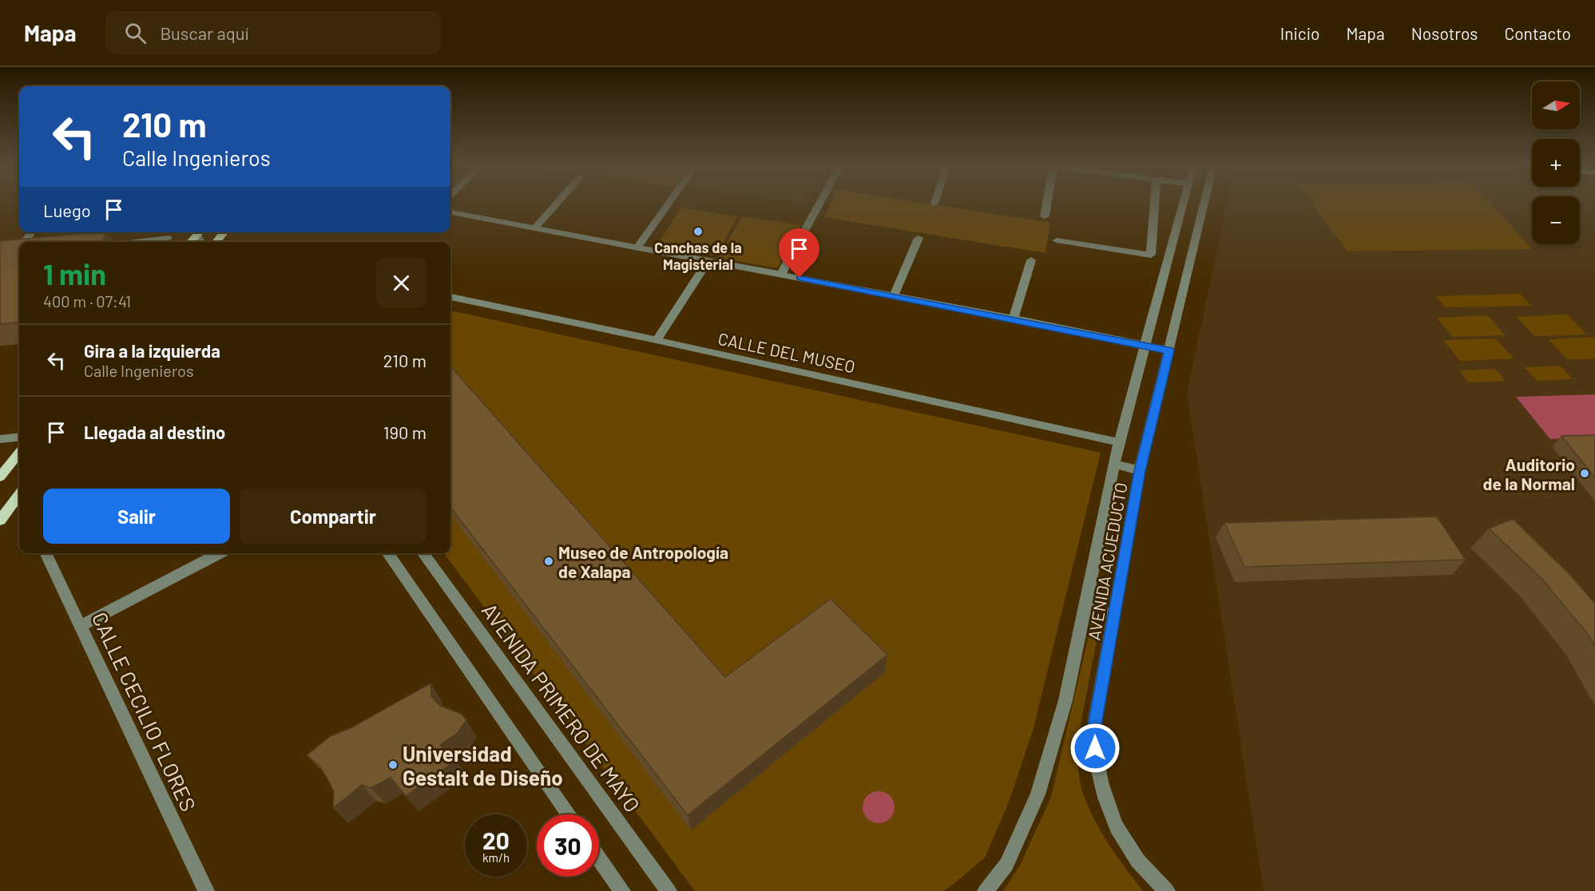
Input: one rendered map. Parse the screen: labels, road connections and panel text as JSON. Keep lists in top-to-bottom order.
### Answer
{
  "streets": {
    "street": [
      "CALLE DEL MUSEO",
      "AVENIDA ACUEDUCTO",
      "AVENIDA PRIMERO DE MAYO",
      "CALLE CECILIO FLORES"
    ]
  },
  "crossings": [
    ["CALLE DEL MUSEO", "AVENIDA ACUEDUCTO"]
  ],
  "places": [
    "Canchas de la Magisterial",
    "Auditorio de la Normal",
    "Museo de Antropología de Xalapa",
    "Universidad Gestalt de Diseño"
  ],
  "north": "right",
  "page": {
    "header": "Mapa",
    "search": "Buscar aquí",
    "nav": [
      "Inicio",
      "Mapa",
      "Nosotros",
      "Contacto"
    ],
    "map_buttons": ["+", "−"],
    "turn": ["210 m", "Calle Ingenieros"],
    "then": "Luego",
    "heading": ["1 min", "400 m · 07:41"],
    "list": [
      {
        "name": "Gira a la izquierda",
        "note": "Calle Ingenieros",
        "value": "210 m"
      },
      {
        "name": "Llegada al destino",
        "value": "190 m"
      }
    ],
    "buttons": ["Salir", "Compartir"],
    "speed": "20 km/h",
    "limit": "30"
  }
}
